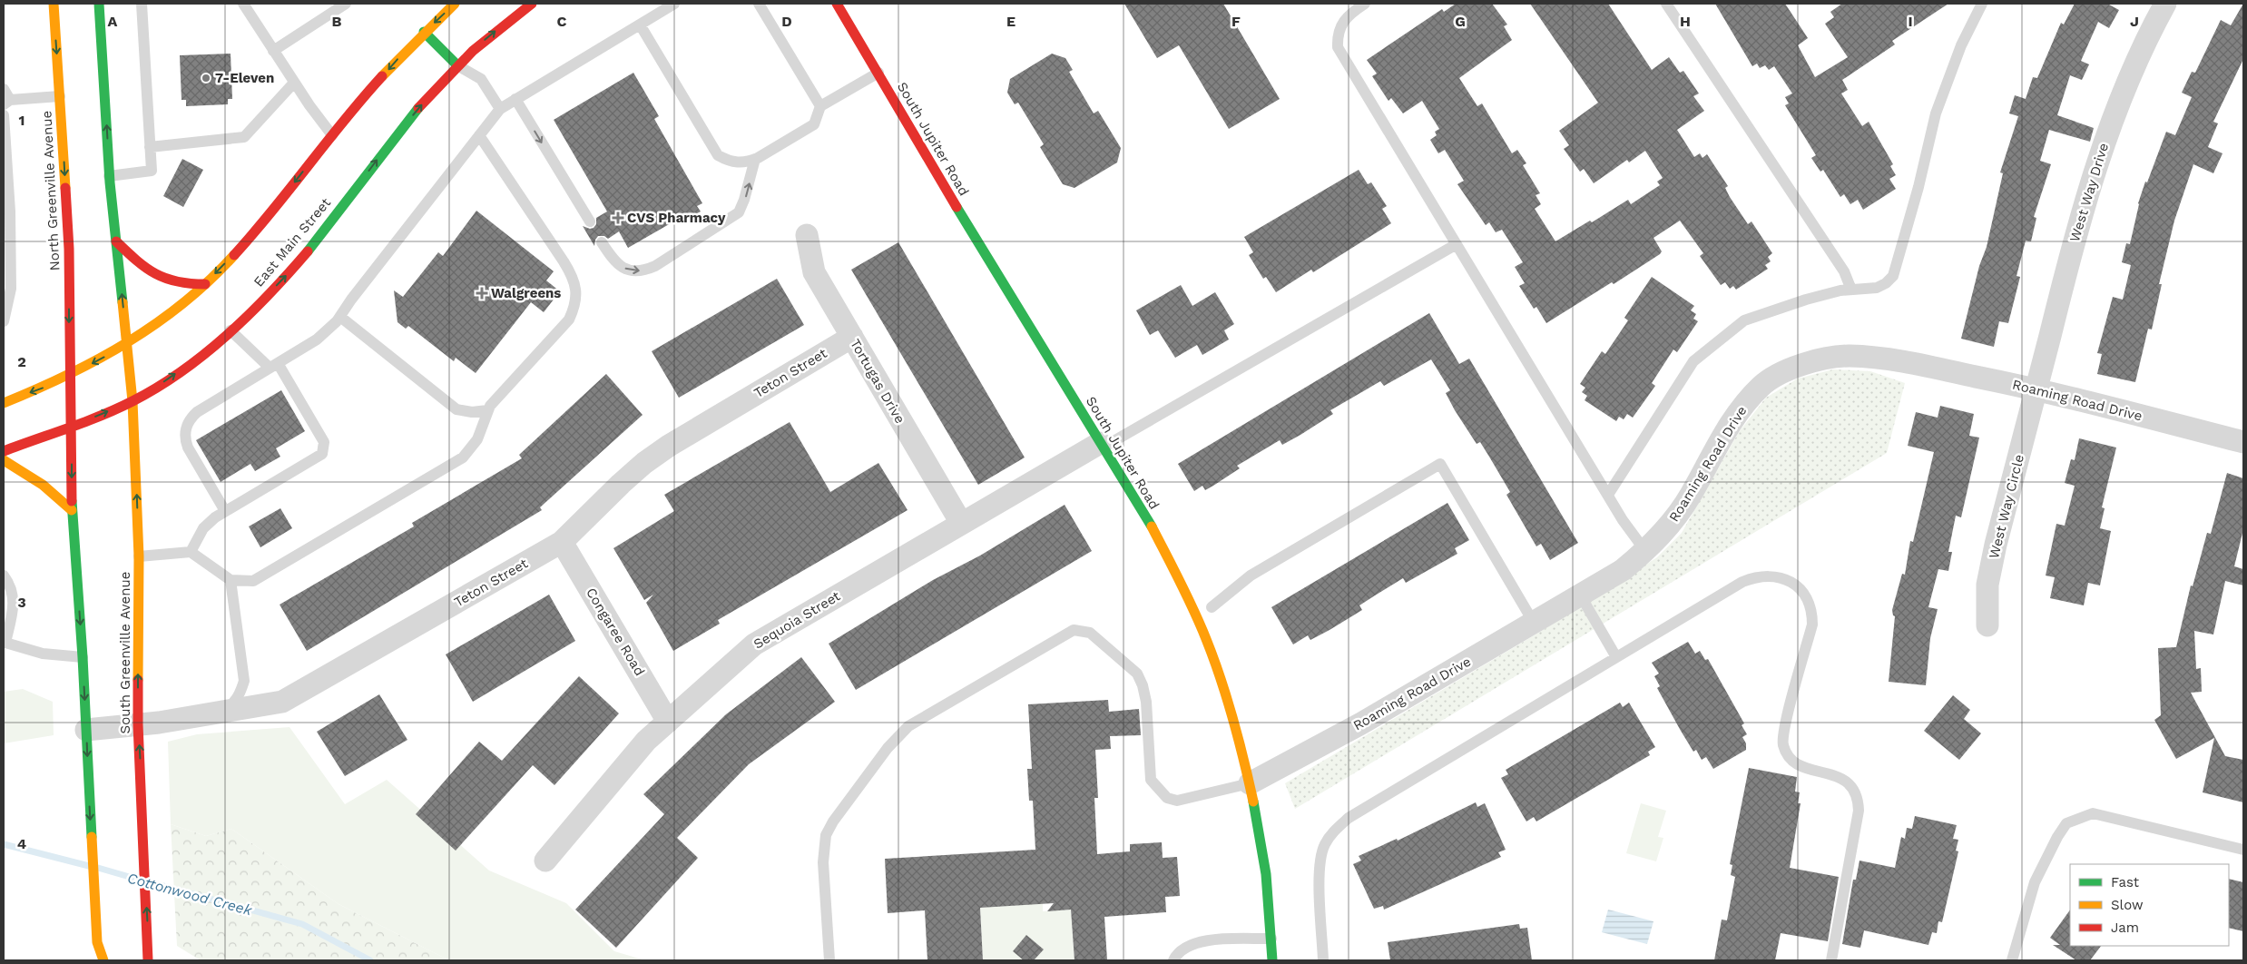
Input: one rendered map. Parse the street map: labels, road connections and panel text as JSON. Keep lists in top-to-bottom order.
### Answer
{
  "streets": {
    "main road": [
      "South Jupiter Road",
      "North Greenville Avenue",
      "East Main Street",
      "South Greenville Avenue"
    ],
    "street": [
      "West Way Drive",
      "Teton Street",
      "Tortugas Drive",
      "Roaming Road Drive",
      "West Way Circle",
      "Sequoia Street",
      "Congaree Road"
    ]
  },
  "crossings": [
    ["South Jupiter Road", "Roaming Road Drive"],
    ["South Jupiter Road", "Sequoia Street"],
    ["West Way Drive", "Roaming Road Drive"],
    ["West Way Drive", "West Way Circle"],
    ["East Main Street", "South Greenville Avenue"],
    ["Teton Street", "Tortugas Drive"],
    ["Teton Street", "Congaree Road"],
    ["Teton Street", "South Greenville Avenue"],
    ["Tortugas Drive", "Sequoia Street"],
    ["Roaming Road Drive", "West Way Circle"],
    ["Sequoia Street", "Congaree Road"]
  ],
  "water": ["Cottonwood Creek"],
  "places": {
    "other": ["7-Eleven"],
    "health": ["CVS Pharmacy", "Walgreens"]
  },
  "legend": ["Fast", "Slow", "Jam"],
  "grid": {
    "columns": [
      "A",
      "B",
      "C",
      "D",
      "E",
      "F",
      "G",
      "H",
      "I",
      "J"
    ],
    "rows": [
      "1",
      "2",
      "3",
      "4"
    ]
  }
}
